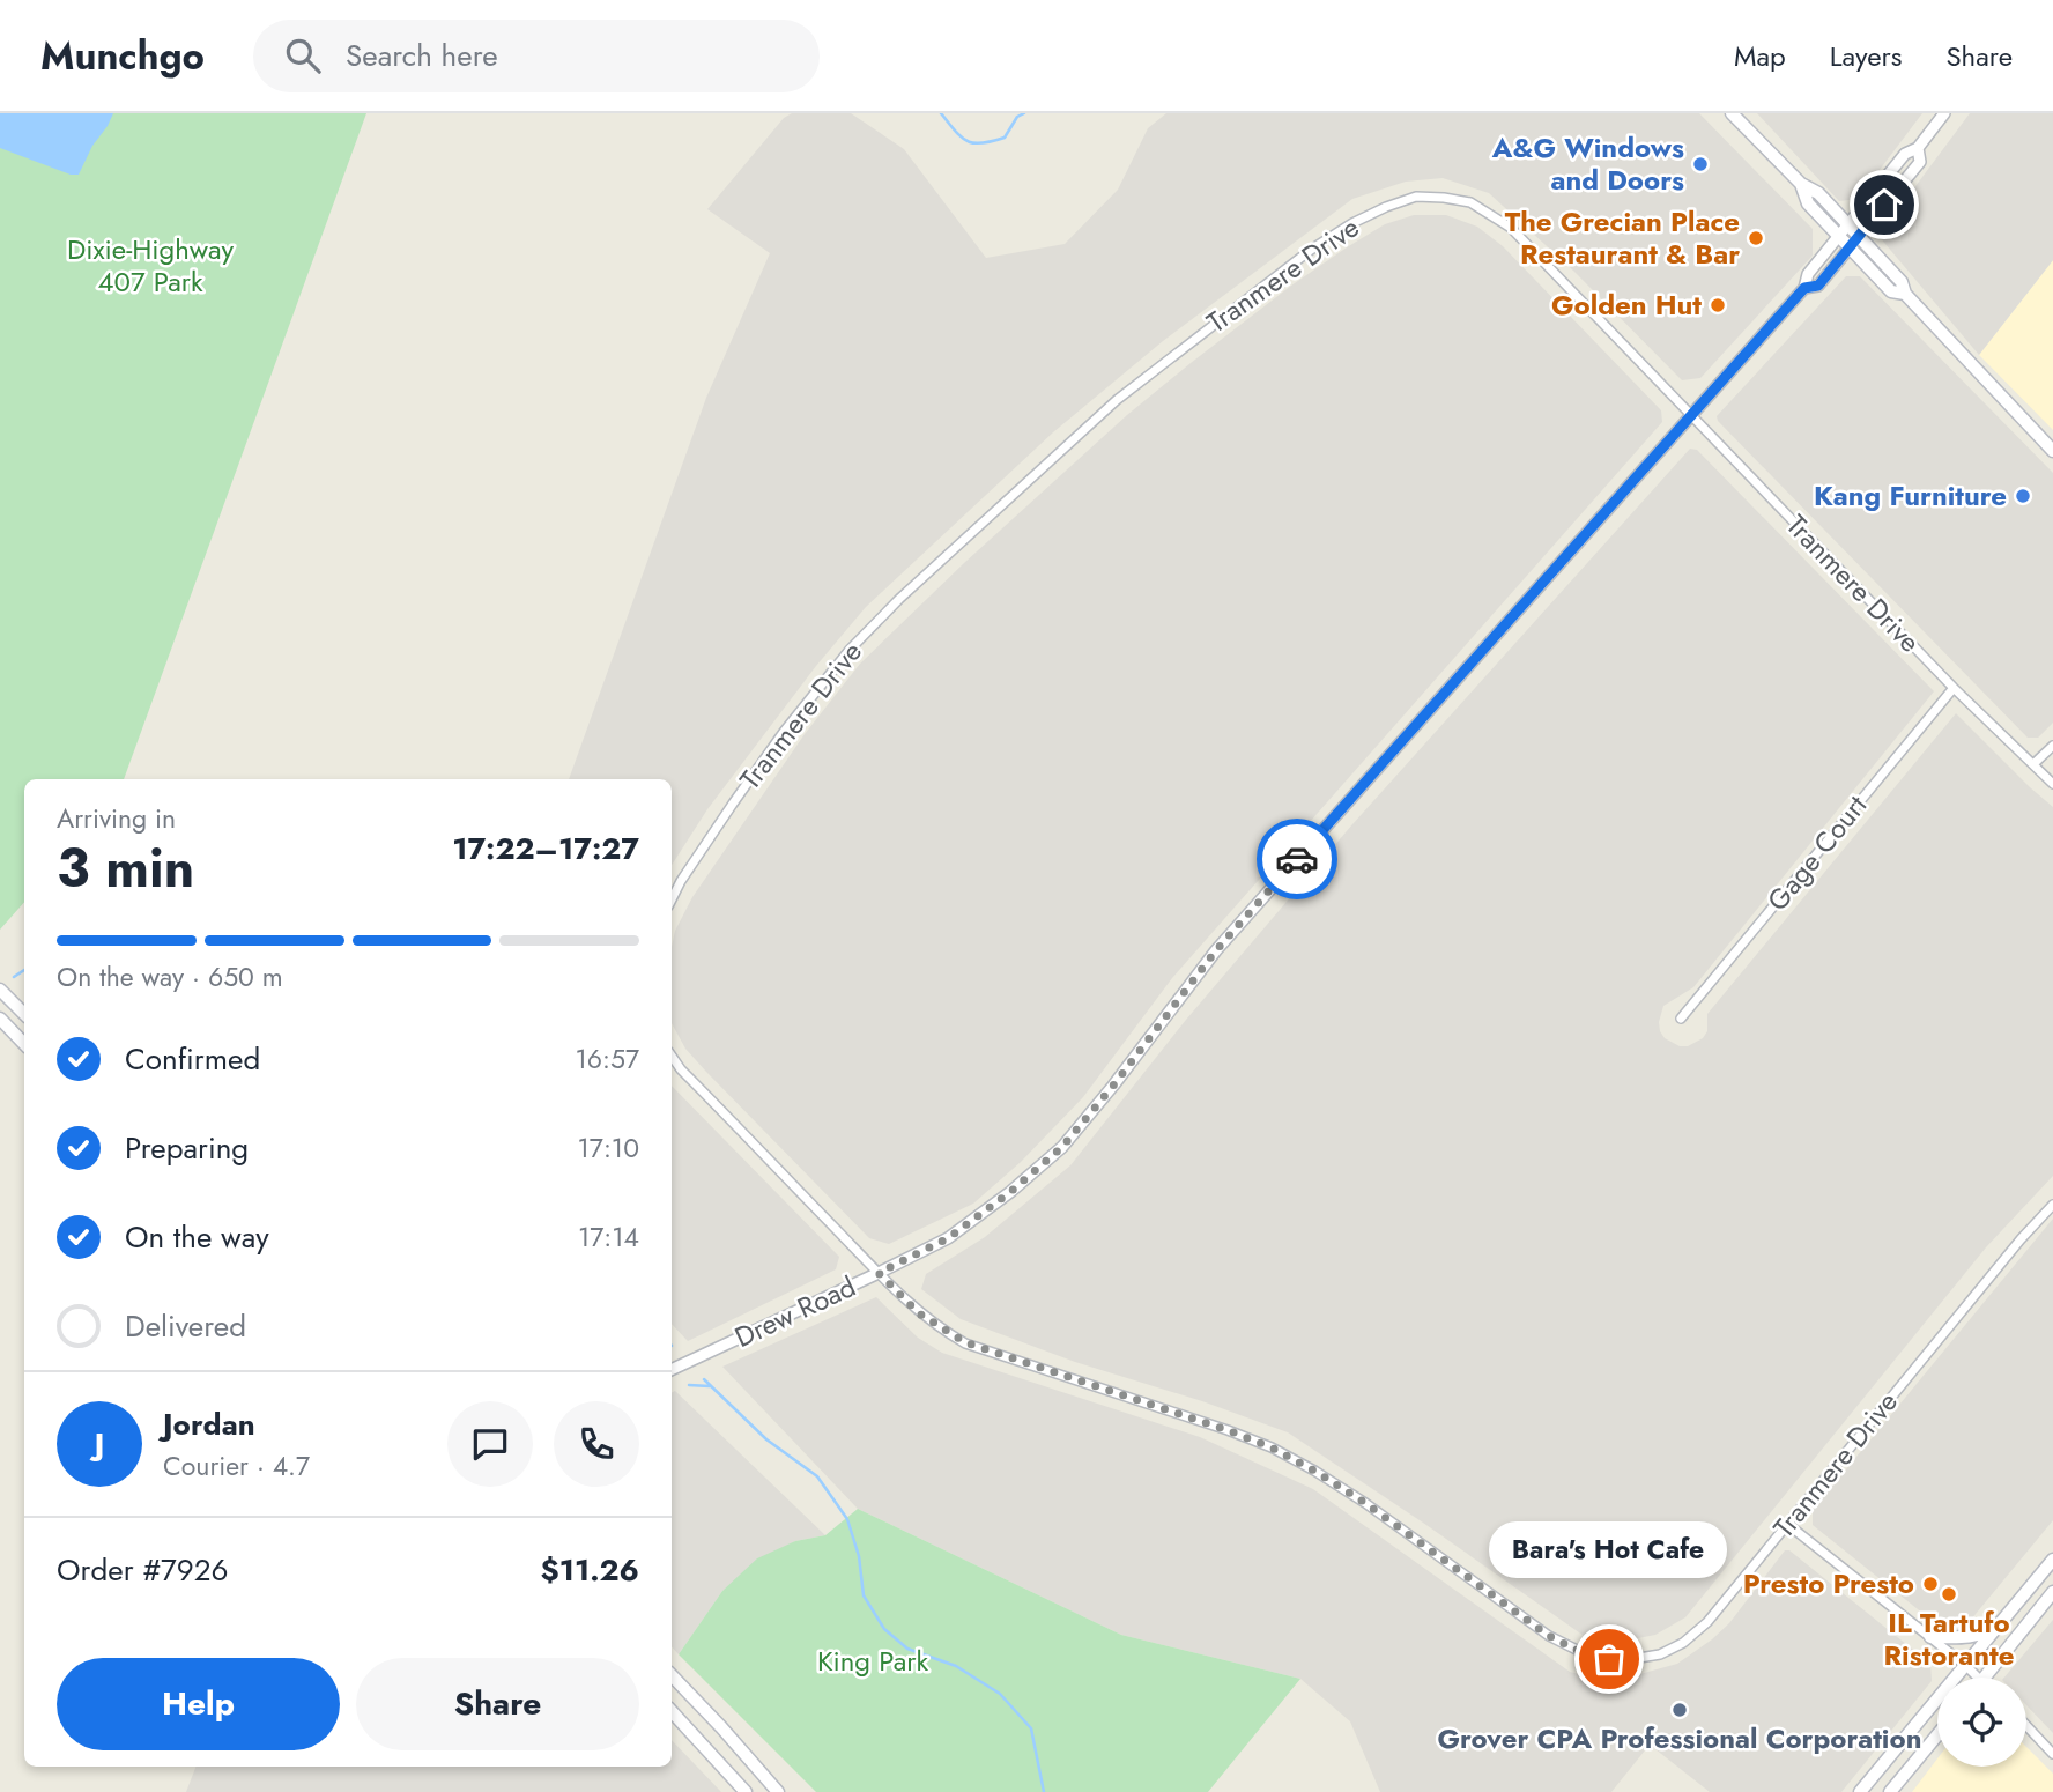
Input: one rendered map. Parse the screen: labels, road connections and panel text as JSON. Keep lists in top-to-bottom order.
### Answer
{
  "streets": {
    "street": ["Tranmere Drive", "Gage Court", "Drew Road"]
  },
  "crossings": [
    ["Tranmere Drive", "Gage Court"],
    ["Tranmere Drive", "Drew Road"]
  ],
  "parks": ["Dixie-Highway 407 Park", "King Park"],
  "places": [
    "A&G Windows and Doors",
    "The Grecian Place Restaurant & Bar",
    "Golden Hut",
    "Kang Furniture",
    "Presto Presto",
    "IL Tartufo Ristorante",
    "Bara's Hot Cafe",
    "Grover CPA Professional Corporation"
  ],
  "page": {
    "header": "Munchgo",
    "search": "Search here",
    "nav": ["Map", "Layers", "Share"],
    "heading": ["3 min", "Arriving in", "17:22–17:27"],
    "panel": [
      "Jordan",
      "Courier · 4.7",
      "Order #7926",
      "$11.26"
    ],
    "bar": "On the way · 650 m",
    "list": [
      ["Confirmed", "16:57"],
      ["Preparing", "17:10"],
      ["On the way", "17:14"],
      "Delivered"
    ],
    "round": "J",
    "bubble": "Bara's Hot Cafe",
    "buttons": ["Help", "Share"]
  }
}
